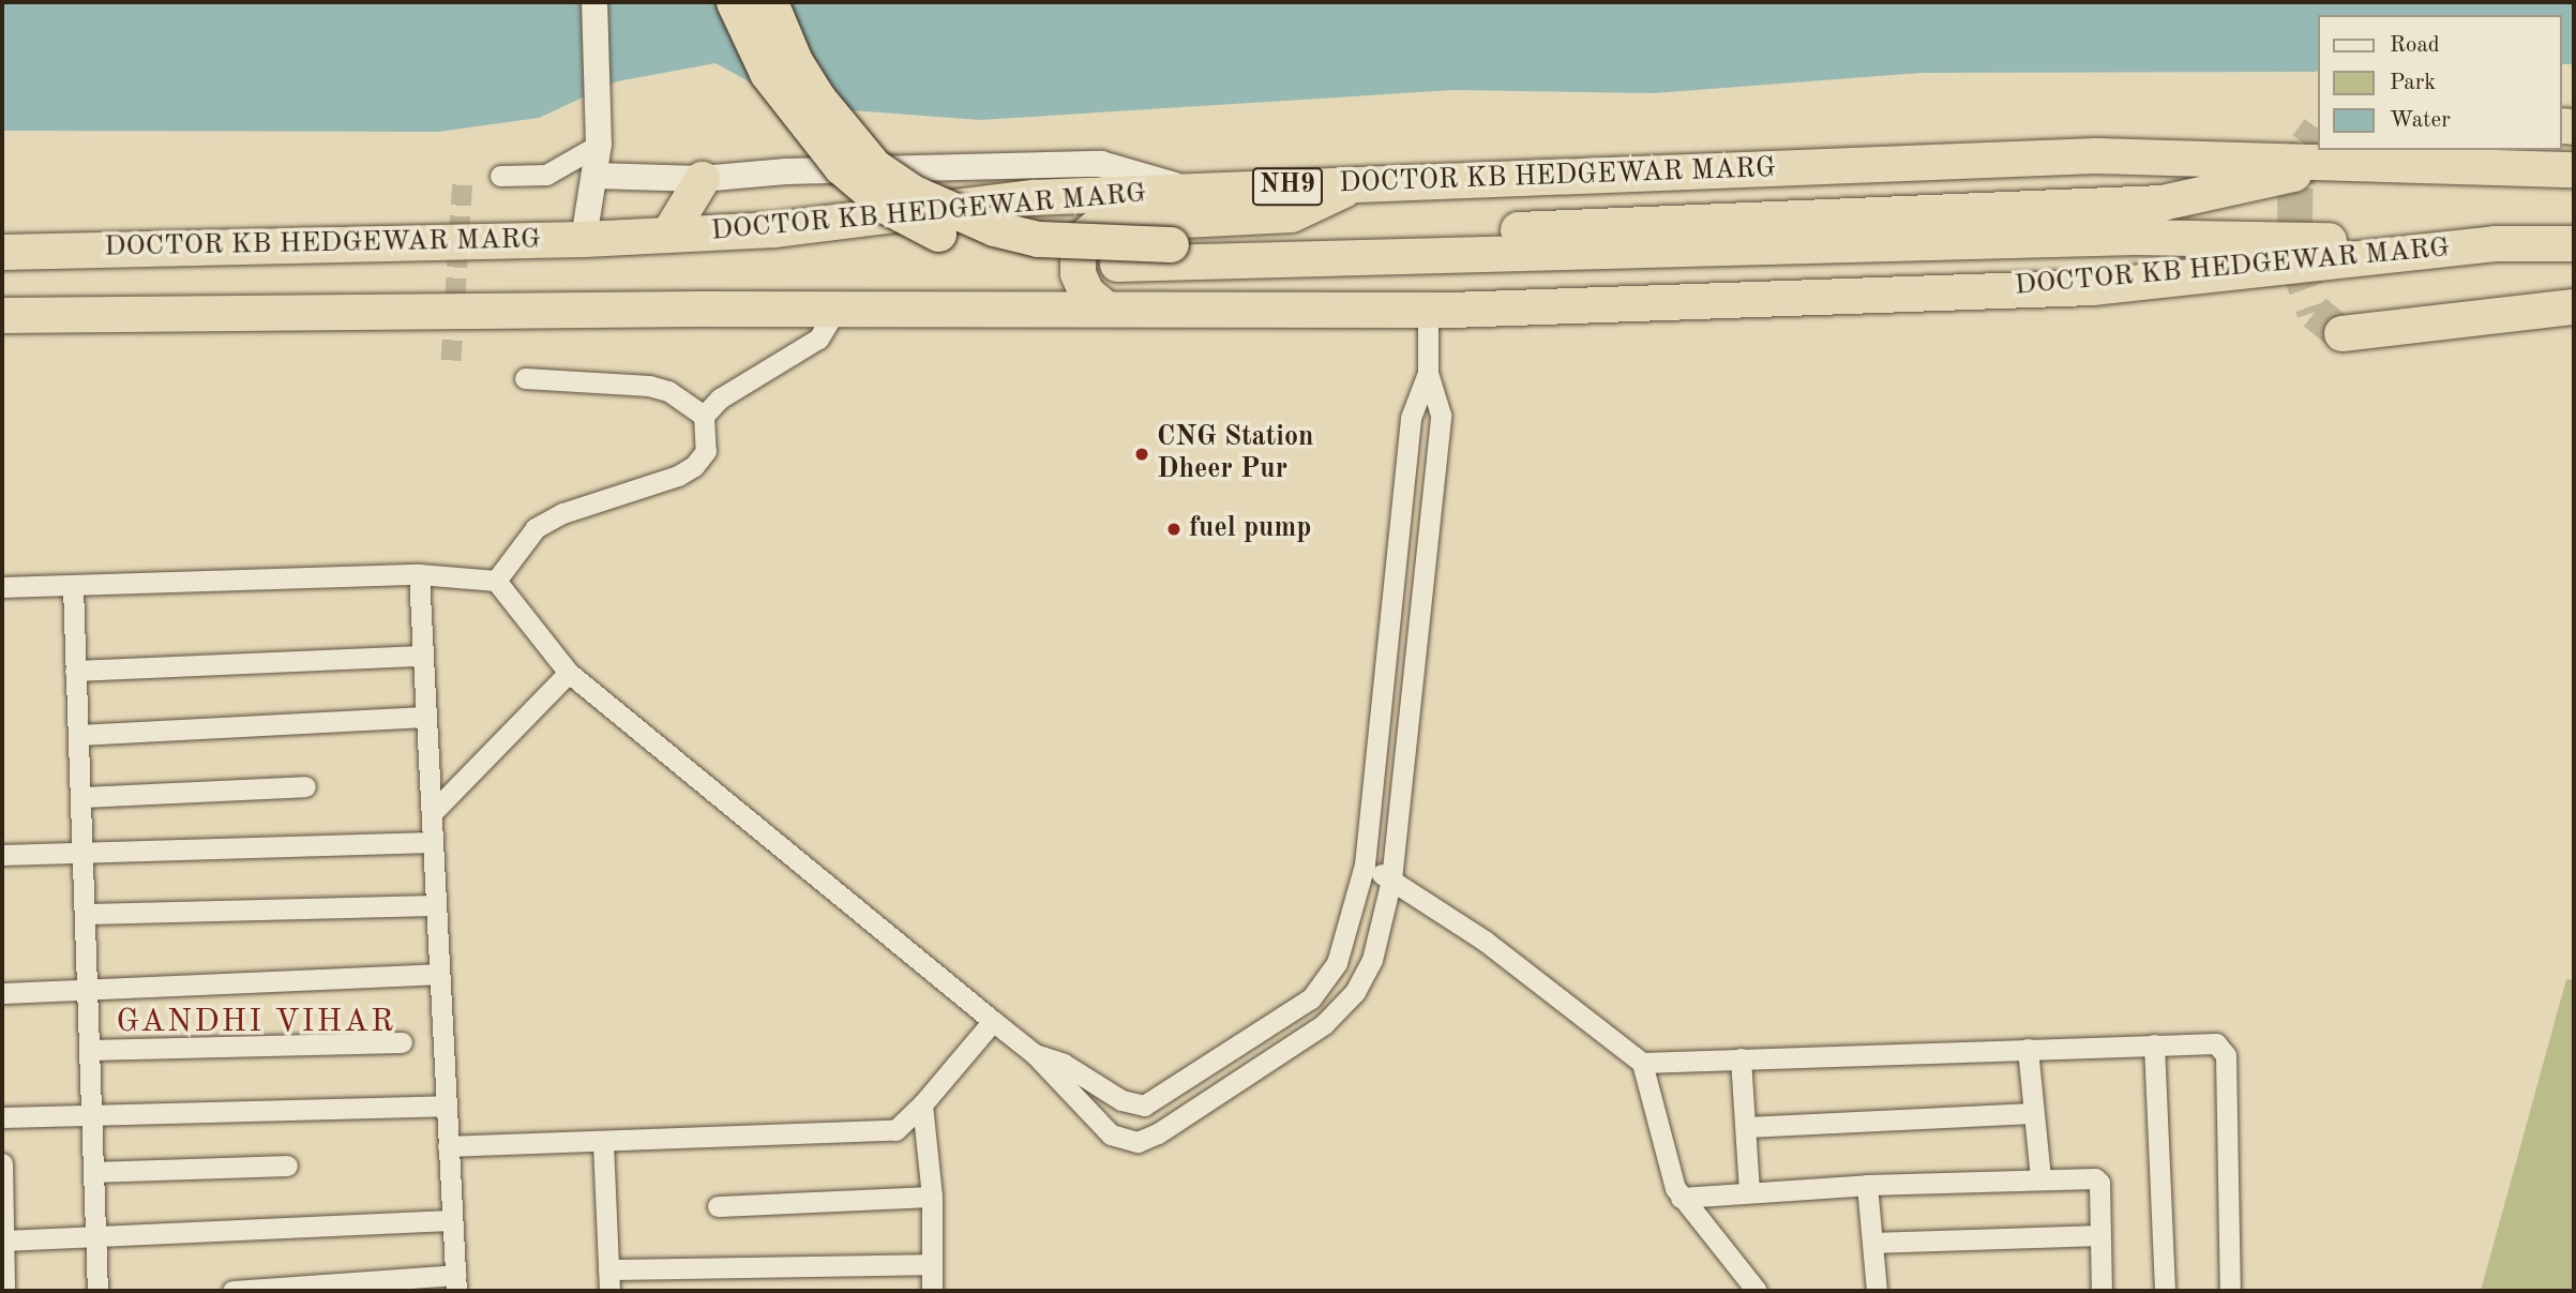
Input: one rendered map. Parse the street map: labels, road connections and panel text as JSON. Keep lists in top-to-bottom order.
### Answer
{
  "streets": {
    "highway": ["DOCTOR KB HEDGEWAR MARG", "NH9"]
  },
  "districts": ["GANDHI VIHAR"],
  "places": ["CNG Station Dheer Pur", "fuel pump"],
  "legend": ["Road", "Park", "Water"]
}
